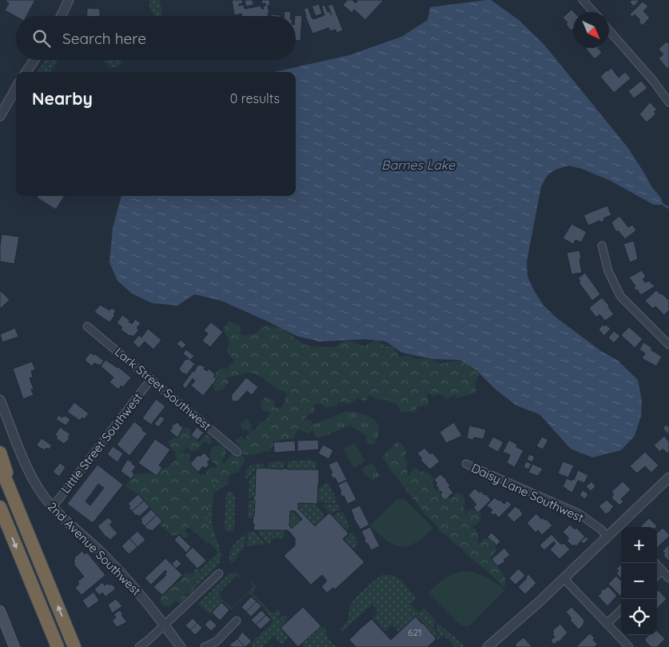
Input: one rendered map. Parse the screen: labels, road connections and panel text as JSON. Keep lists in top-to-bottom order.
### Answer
{
  "streets": {
    "street": [
      "Lark Street Southwest",
      "Little Street Southwest",
      "Daisy Lane Southwest",
      "2nd Avenue Southwest"
    ]
  },
  "crossings": [
    ["Lark Street Southwest", "Little Street Southwest"],
    ["Little Street Southwest", "2nd Avenue Southwest"]
  ],
  "water": ["Barnes Lake"],
  "house_numbers": ["621"],
  "north": "bottom right",
  "page": {
    "search": "Search here",
    "heading": ["Nearby", "0 results"],
    "map_buttons": ["+", "−"]
  }
}
